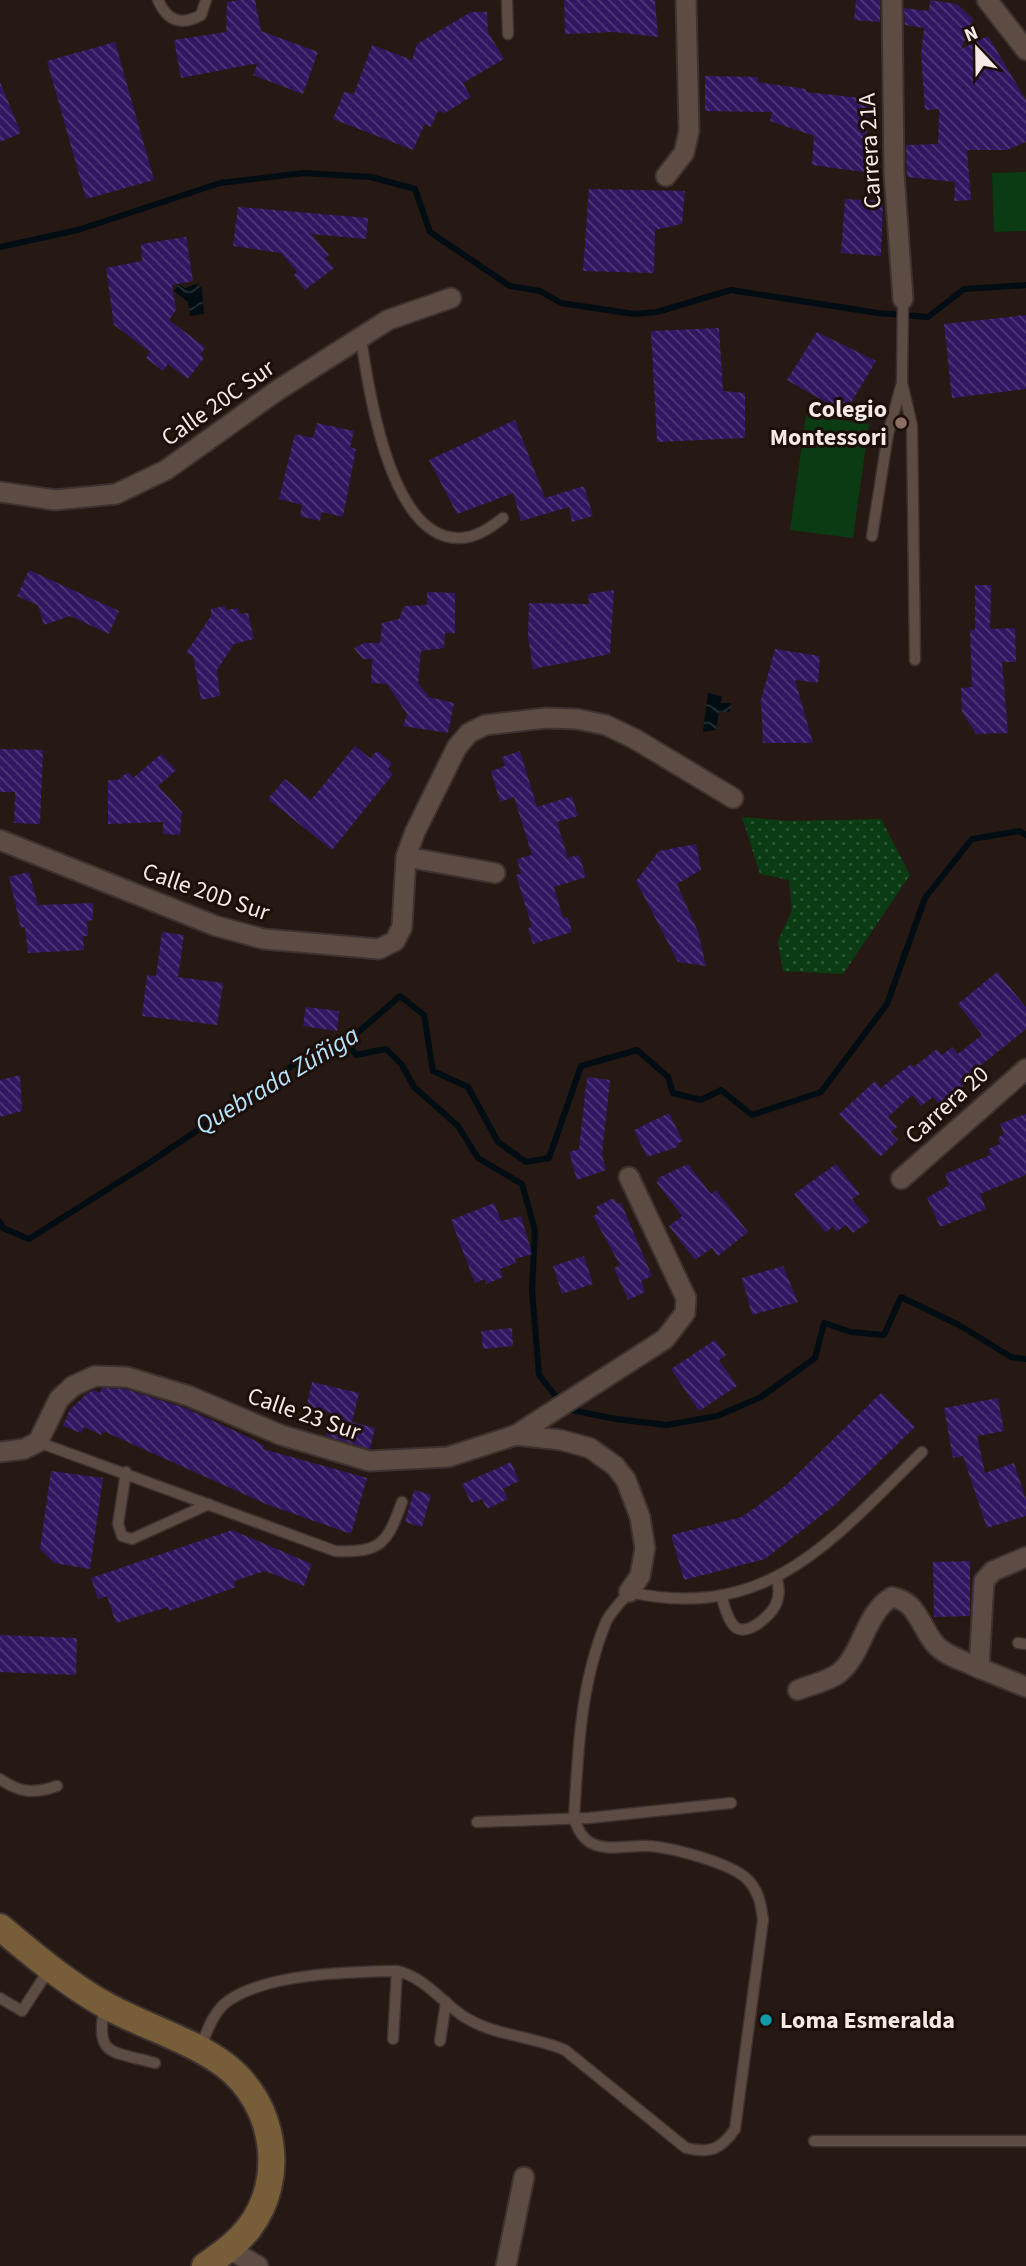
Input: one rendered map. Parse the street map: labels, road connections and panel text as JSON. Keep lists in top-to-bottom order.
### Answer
{
  "streets": {
    "street": [
      "Carrera 21A",
      "Calle 20C Sur",
      "Calle 20D Sur",
      "Carrera 20",
      "Calle 23 Sur"
    ]
  },
  "water": ["Quebrada Zúñiga"],
  "places": ["Colegio Montessori", "Loma Esmeralda"],
  "north": "top"
}
